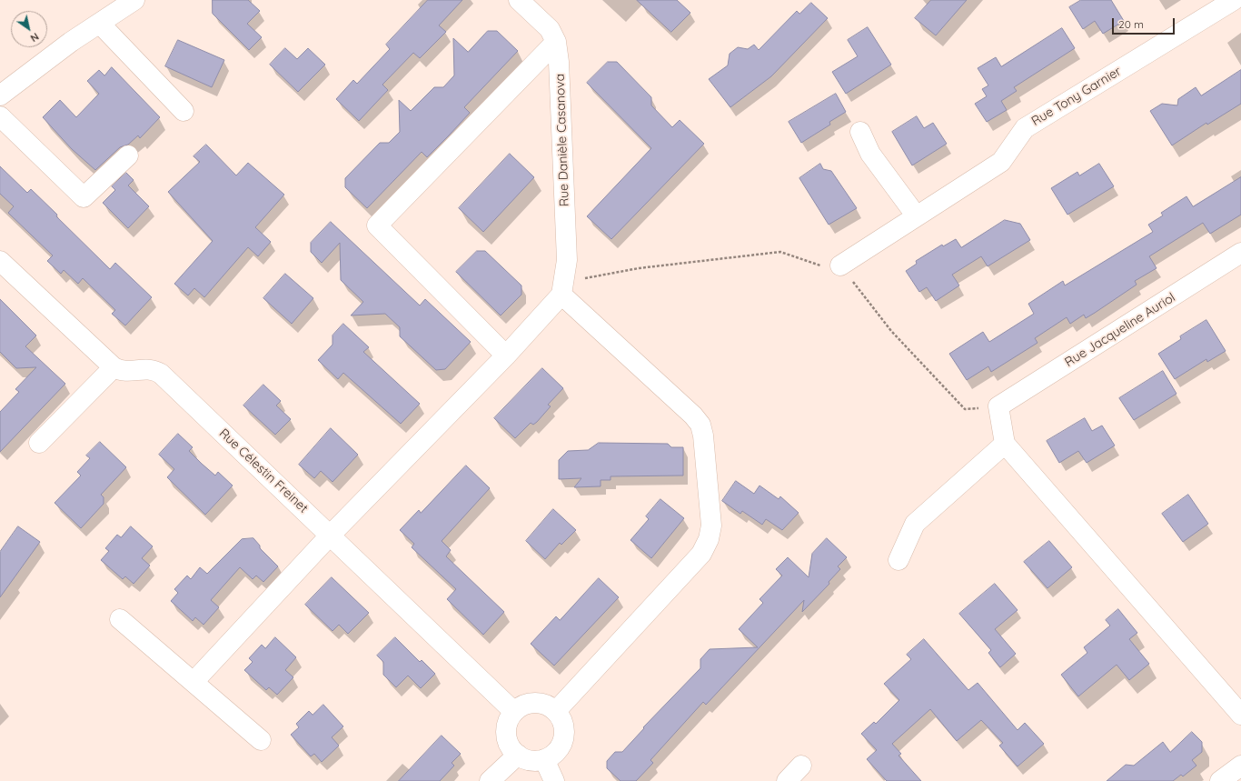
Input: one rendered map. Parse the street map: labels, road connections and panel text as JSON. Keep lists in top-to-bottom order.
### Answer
{
  "streets": {
    "street": [
      "Rue Tony Garnier",
      "Rue Danièle Casanova",
      "Rue Jacqueline Auriol",
      "Rue Célestin Freinet"
    ]
  },
  "scale_bar": "20 m",
  "north": "bottom right"
}
